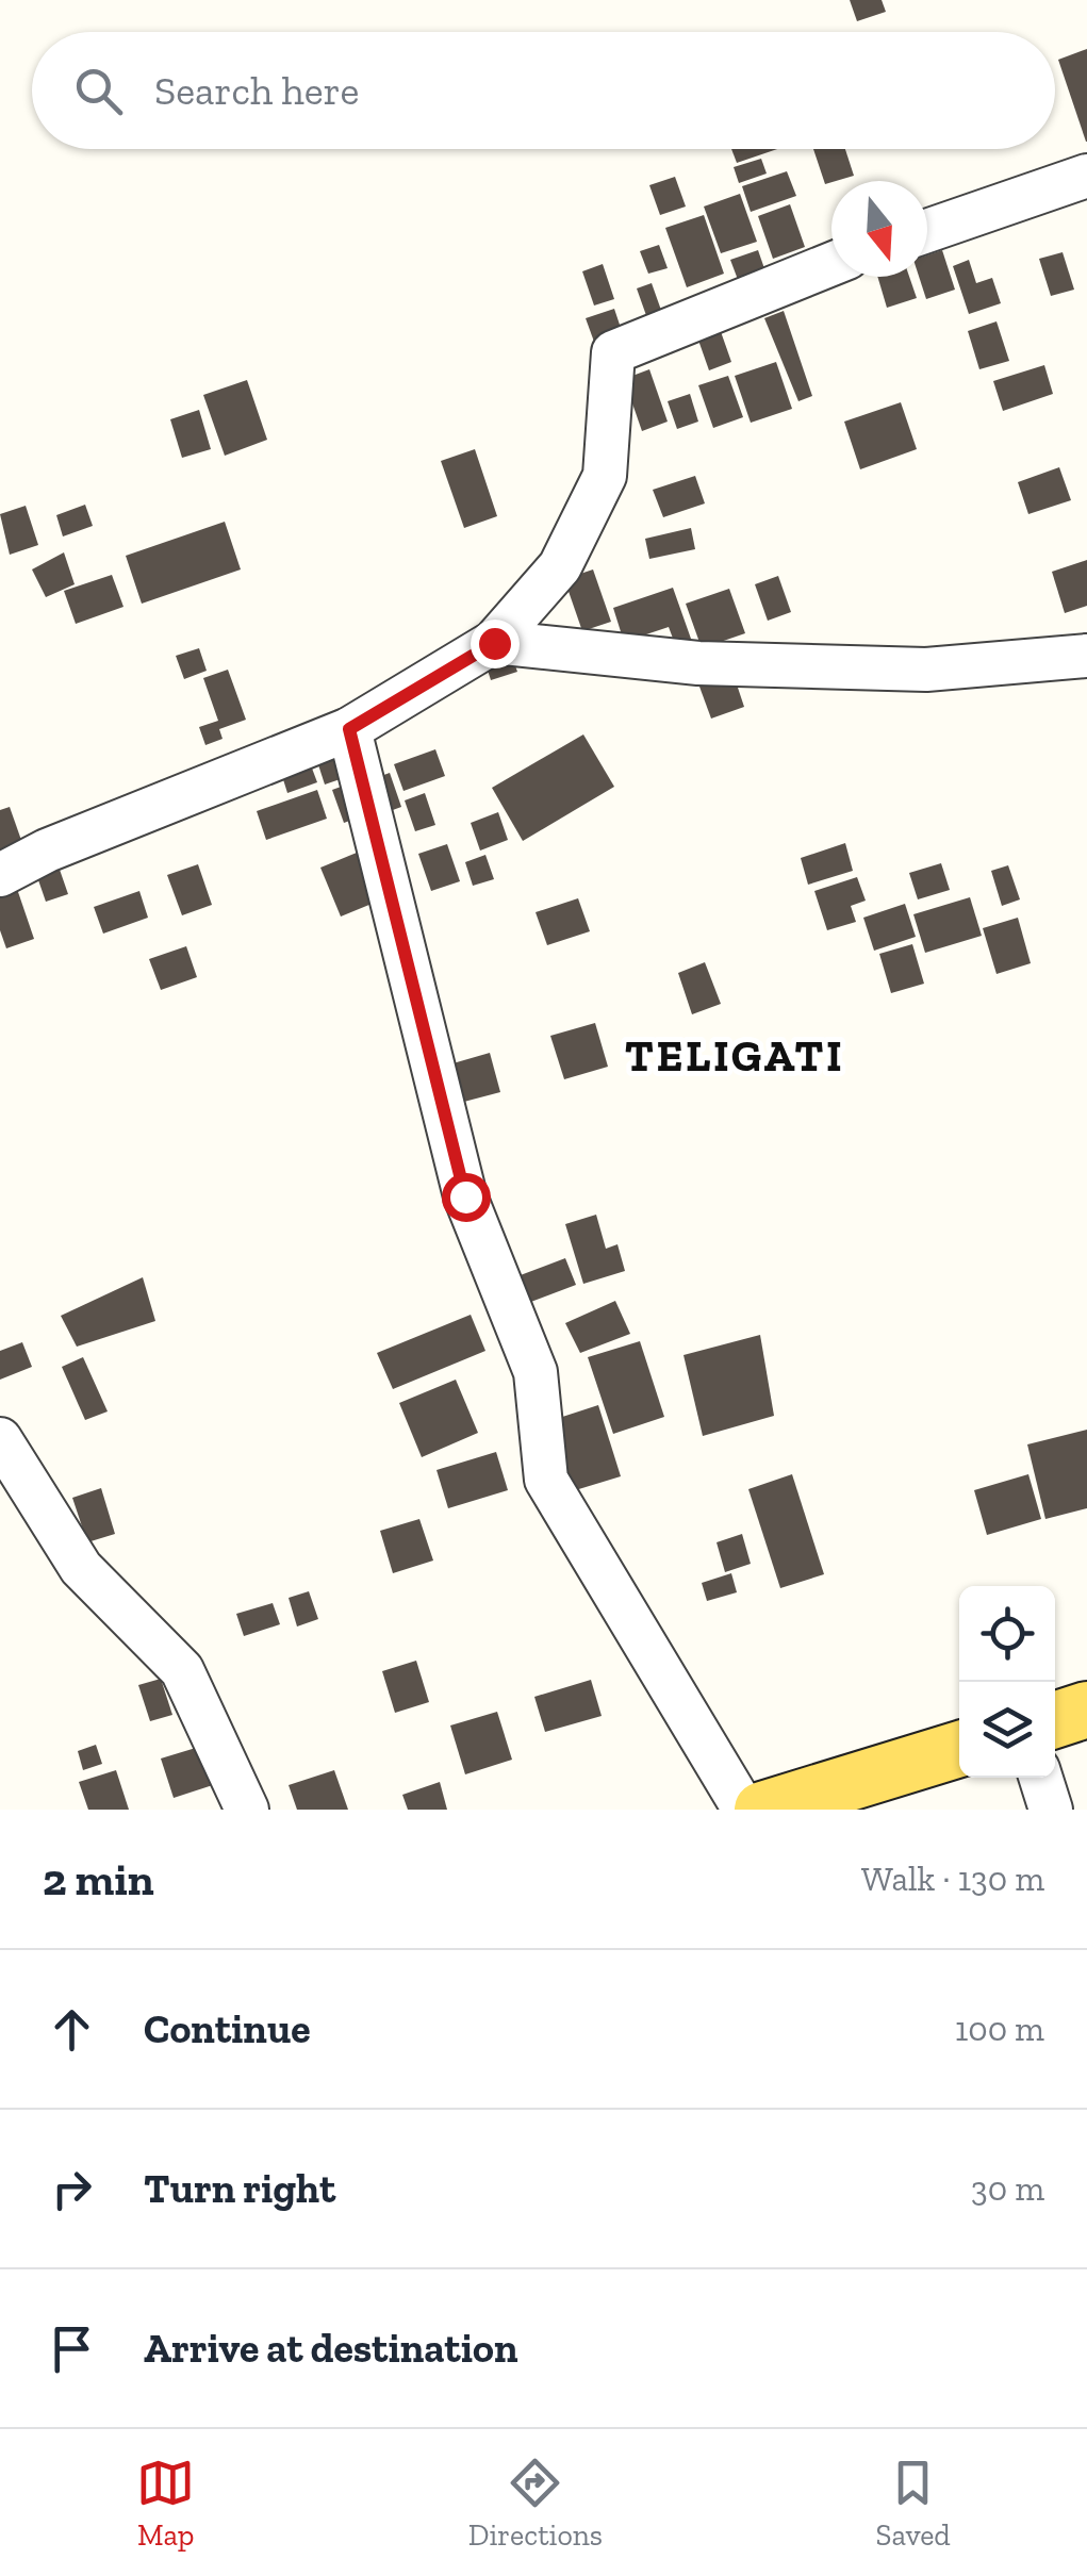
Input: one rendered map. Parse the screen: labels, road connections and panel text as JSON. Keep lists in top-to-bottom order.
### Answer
{
  "districts": ["TELIGATI"],
  "north": "bottom",
  "page": {
    "search": "Search here",
    "heading": ["2 min", "Walk · 130 m"],
    "list": [
      ["Continue", "100 m"],
      ["Turn right", "30 m"],
      "Arrive at destination"
    ],
    "nav": ["Map", "Directions", "Saved"]
  }
}
